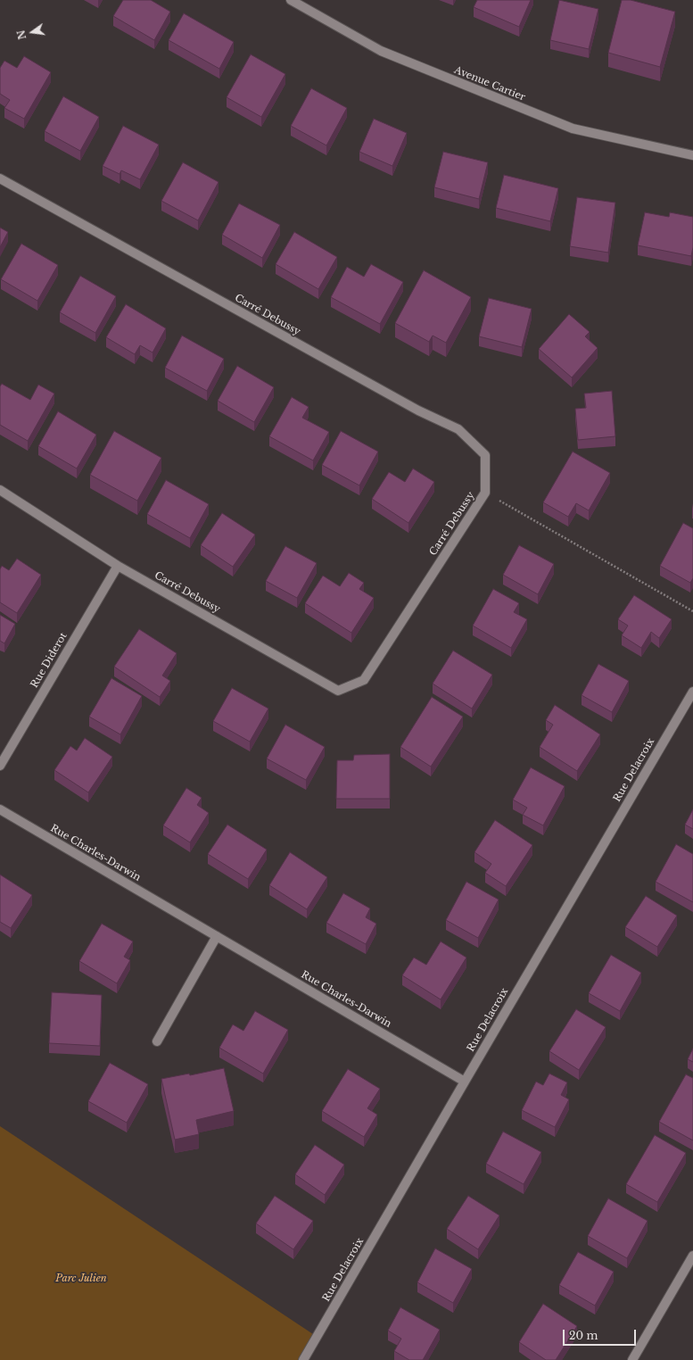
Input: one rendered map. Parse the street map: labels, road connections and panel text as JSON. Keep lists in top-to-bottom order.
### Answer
{
  "streets": {
    "street": [
      "Avenue Cartier",
      "Carré Debussy",
      "Rue Diderot",
      "Rue Delacroix",
      "Rue Charles-Darwin"
    ]
  },
  "crossings": [
    ["Carré Debussy", "Rue Diderot"],
    ["Rue Delacroix", "Rue Charles-Darwin"]
  ],
  "parks": ["Parc Julien"],
  "scale_bar": "20 m",
  "north": "left"
}
